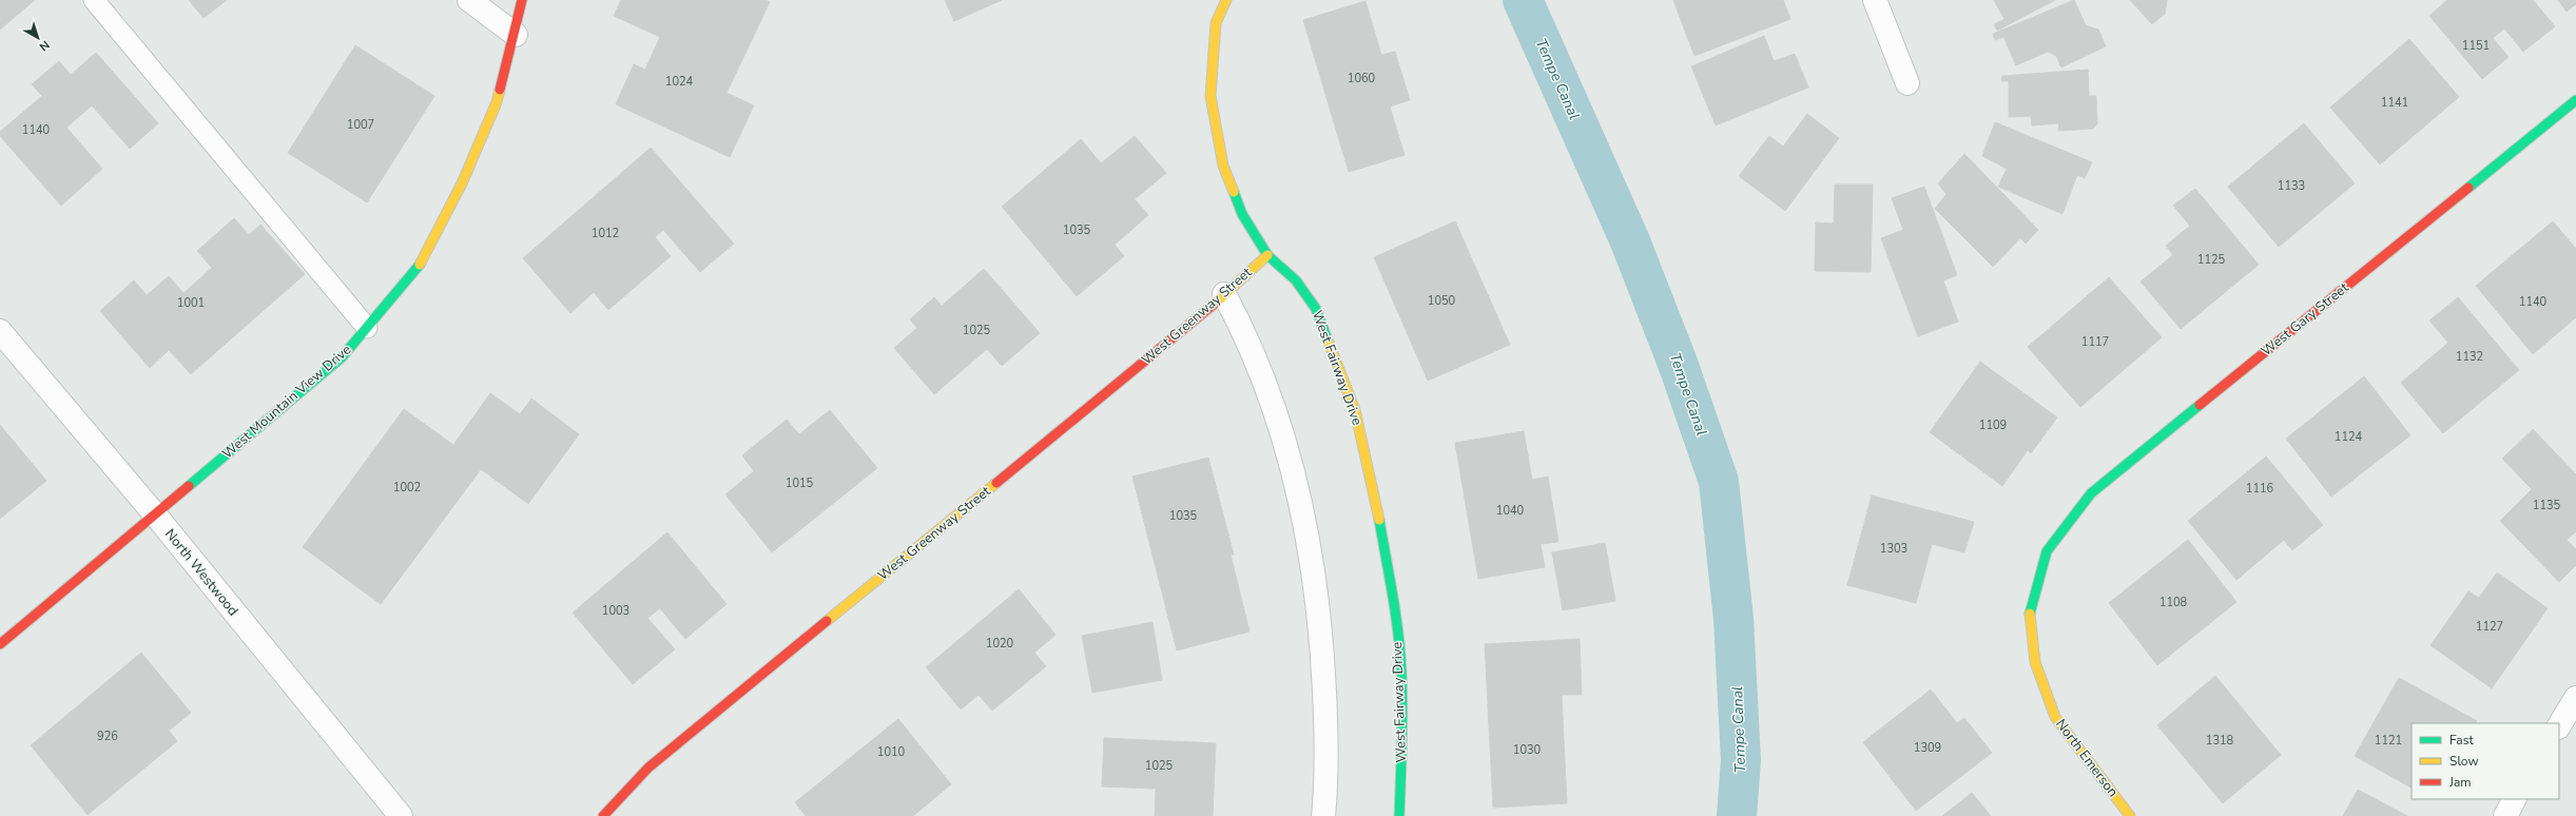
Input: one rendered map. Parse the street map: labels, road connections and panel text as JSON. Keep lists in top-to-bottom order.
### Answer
{
  "streets": {
    "street": [
      "West Greenway Street",
      "West Gary Street",
      "West Fairway Drive",
      "West Mountain View Drive",
      "North Westwood",
      "North Emerson"
    ]
  },
  "crossings": [
    ["West Greenway Street", "West Fairway Drive"],
    ["West Gary Street", "North Emerson"],
    ["West Mountain View Drive", "North Westwood"]
  ],
  "water": ["Tempe Canal"],
  "house_numbers": [
    "1151",
    "1060",
    "1024",
    "1141",
    "1007",
    "1140",
    "1133",
    "1035",
    "1012",
    "1125",
    "1050",
    "1140",
    "1001",
    "1025",
    "1117",
    "1132",
    "1109",
    "1124",
    "1015",
    "1002",
    "1116",
    "1135",
    "1040",
    "1035",
    "1303",
    "1108",
    "1003",
    "1127",
    "1020",
    "926",
    "1318",
    "1121",
    "1309",
    "1030",
    "1010",
    "1025"
  ],
  "legend": ["Fast", "Slow", "Jam"],
  "north": "bottom right"
}
